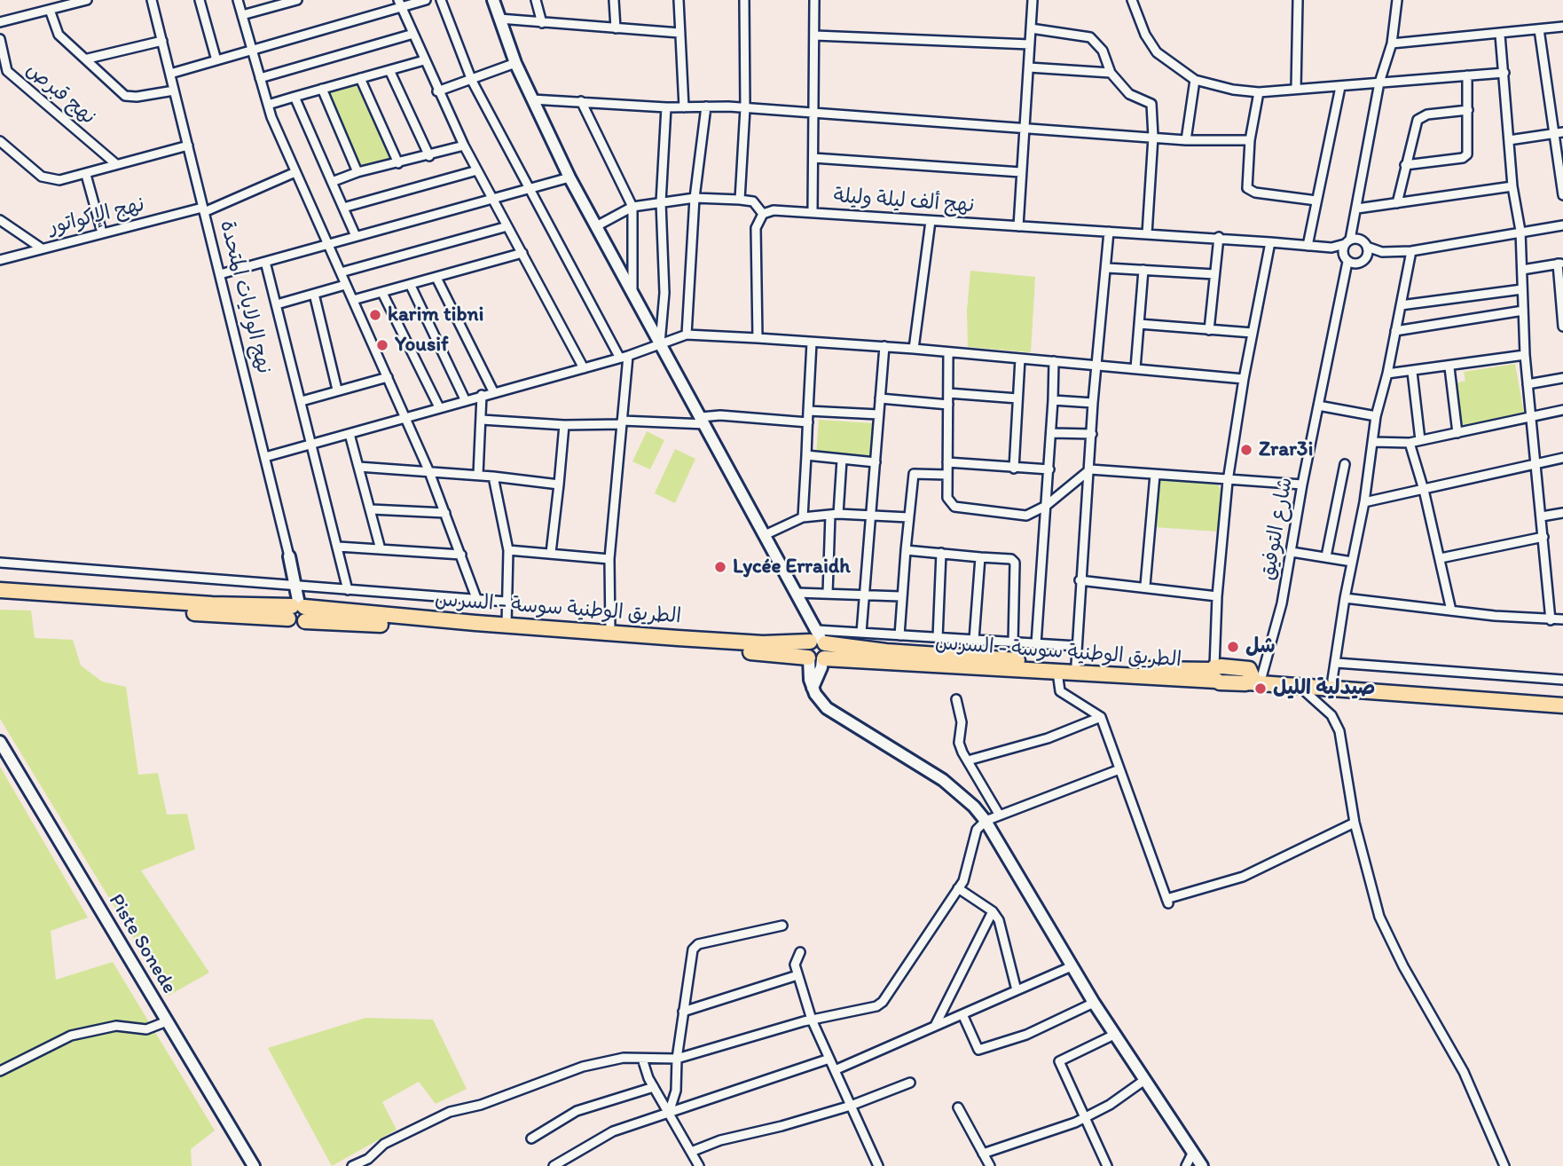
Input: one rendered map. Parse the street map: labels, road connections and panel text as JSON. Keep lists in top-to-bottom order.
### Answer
{
  "streets": {
    "highway": ["الطريق الوطنية سوسة - السرس"],
    "street": [
      "نهج قبرص",
      "نهج ألف ليلة وليلة",
      "نهج الإكواتور",
      "نهج الولايات المتحدة",
      "شارع التوفيق",
      "Piste Sonede"
    ]
  },
  "crossings": [
    ["نهج الإكواتور", "نهج الولايات المتحدة"],
    ["نهج الولايات المتحدة", "الطريق الوطنية سوسة - السرس"]
  ],
  "places": [
    "karim tibni",
    "Yousif",
    "Zrar3i",
    "Lycée Erraidh",
    "شل",
    "صيدلية الليل"
  ]
}
